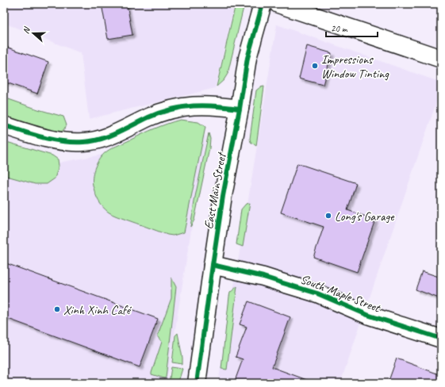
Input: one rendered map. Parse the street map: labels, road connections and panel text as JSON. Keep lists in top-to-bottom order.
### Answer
{
  "streets": {
    "street": ["East Main Street", "South Maple Street"]
  },
  "crossings": [
    ["East Main Street", "South Maple Street"]
  ],
  "places": ["Impressions Window Tinting", "Long's Garage", "Xinh Xinh Café"],
  "scale_bar": "20 m",
  "north": "left"
}
